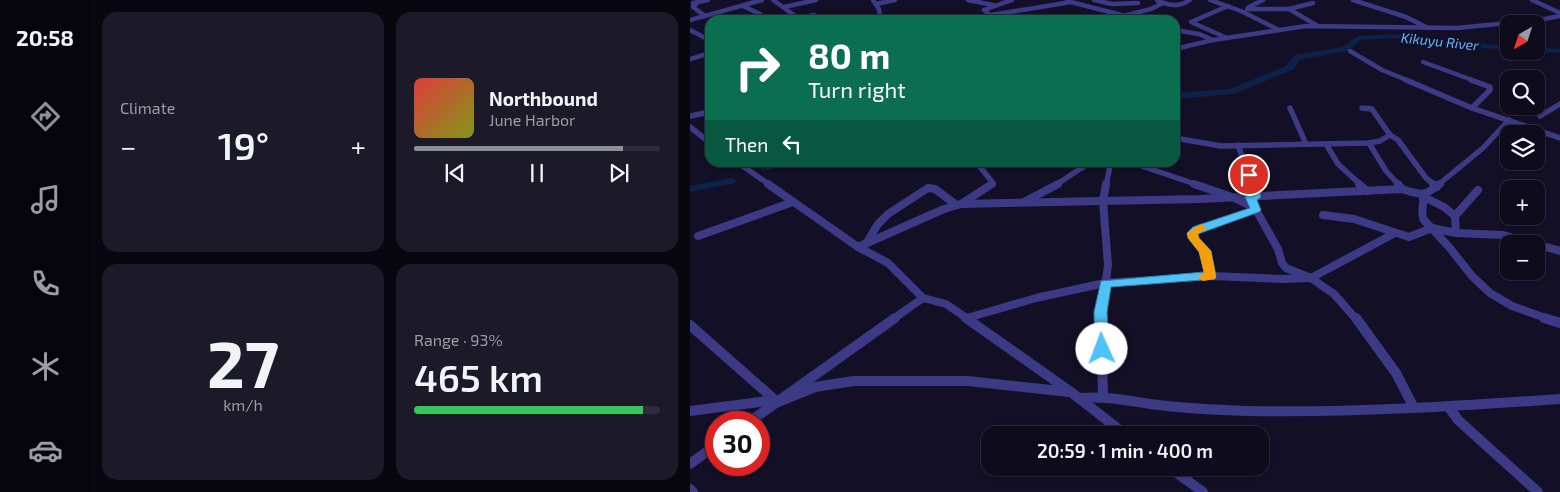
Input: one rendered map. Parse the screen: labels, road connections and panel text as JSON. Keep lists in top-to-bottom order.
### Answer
{
  "water": ["Kikuyu River"],
  "north": "bottom left",
  "page": {
    "tabs": "20:58",
    "tile": [
      "Climate",
      ["27", "km/h"],
      ["Range · 93%", "465 km"]
    ],
    "map_buttons": ["+", "−"],
    "turn": ["80 m", "Turn right"],
    "song": ["Northbound", "June Harbor"],
    "then": "Then",
    "heat": ["−", "19°", "+"],
    "limit": "30",
    "trip": "20:59 · 1 min · 400 m"
  }
}
